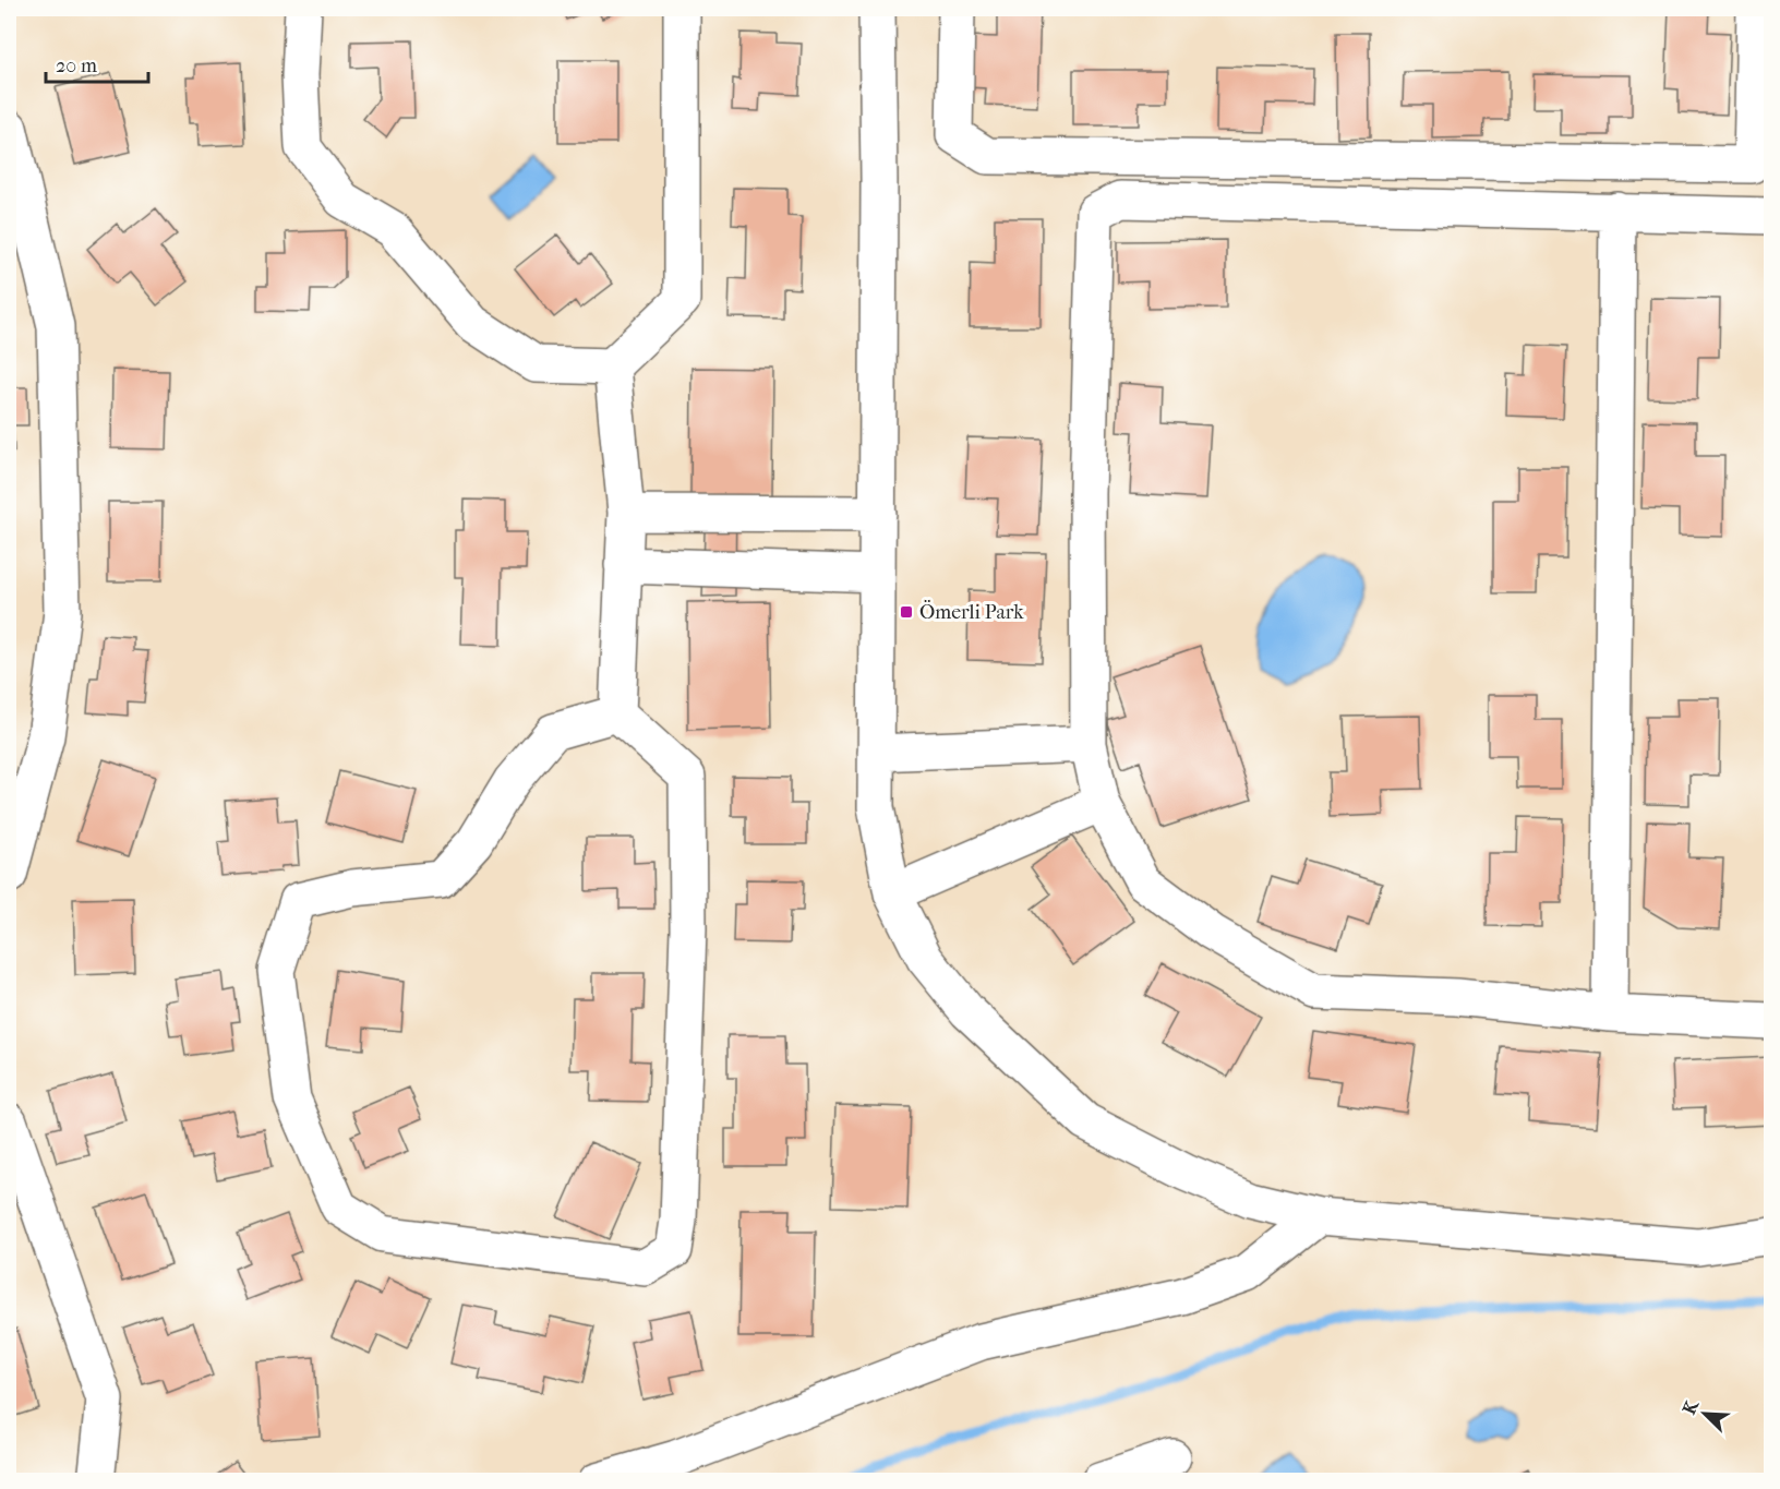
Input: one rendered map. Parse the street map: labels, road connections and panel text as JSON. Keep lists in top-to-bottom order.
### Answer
{
  "places": {
    "transit": ["Ömerli Park"]
  },
  "scale_bar": "20 m",
  "north": "top left"
}
